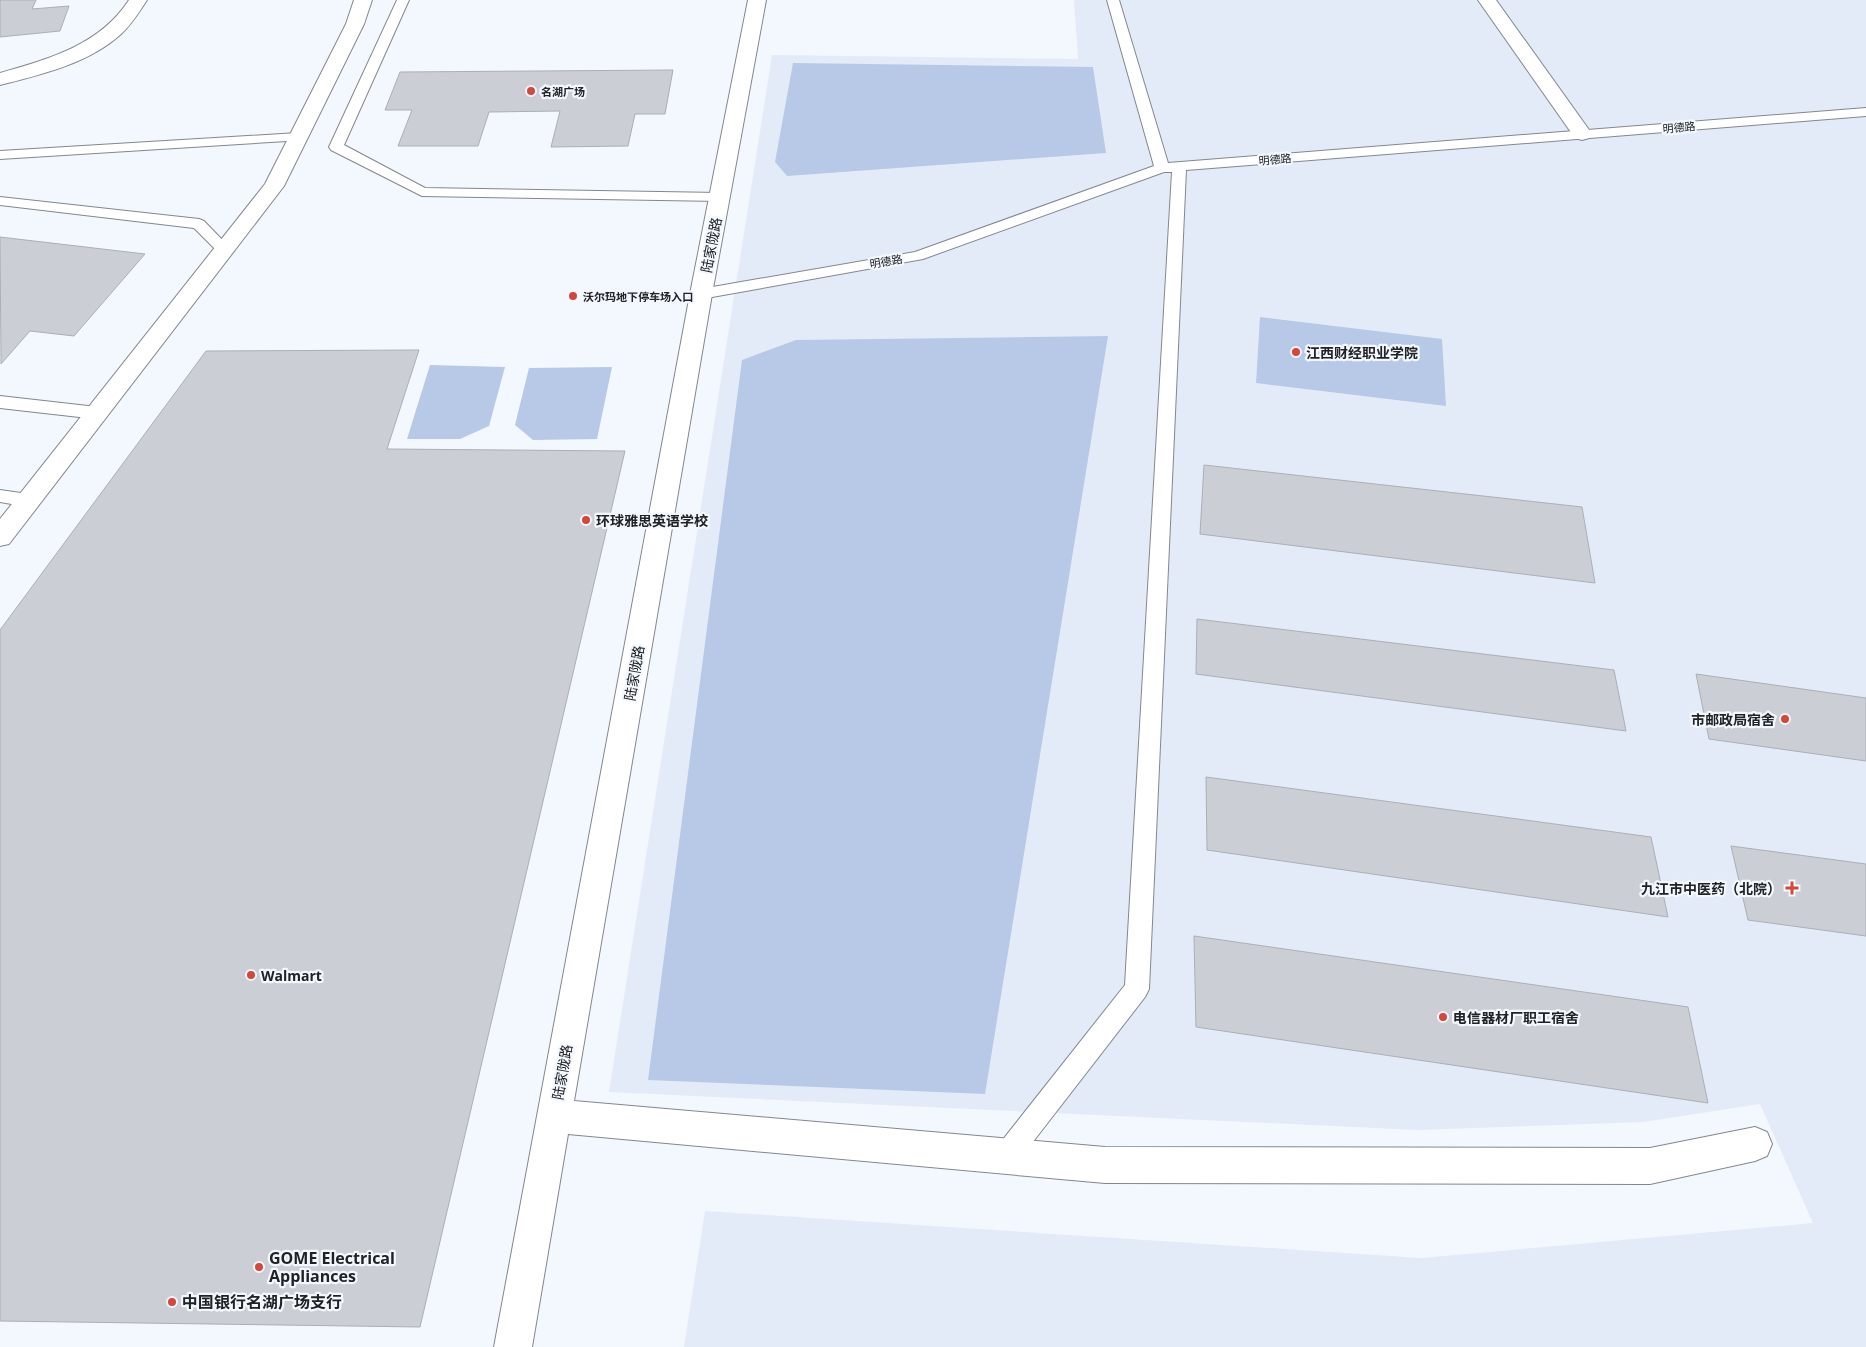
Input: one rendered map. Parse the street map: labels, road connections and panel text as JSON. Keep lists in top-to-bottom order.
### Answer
{
  "streets": {
    "street": ["陆家陇路"],
    "lane": ["明德路"]
  },
  "crossings": [
    ["明德路", "陆家陇路"]
  ],
  "places": {
    "other": [
      "名湖广场",
      "沃尔玛地下停车场入口",
      "江西财经职业学院",
      "环球雅思英语学校",
      "市邮政局宿舍",
      "Walmart",
      "电信器材厂职工宿舍",
      "GOME Electrical Appliances",
      "中国银行名湖广场支行"
    ],
    "health": ["九江市中医药（北院）"]
  }
}
